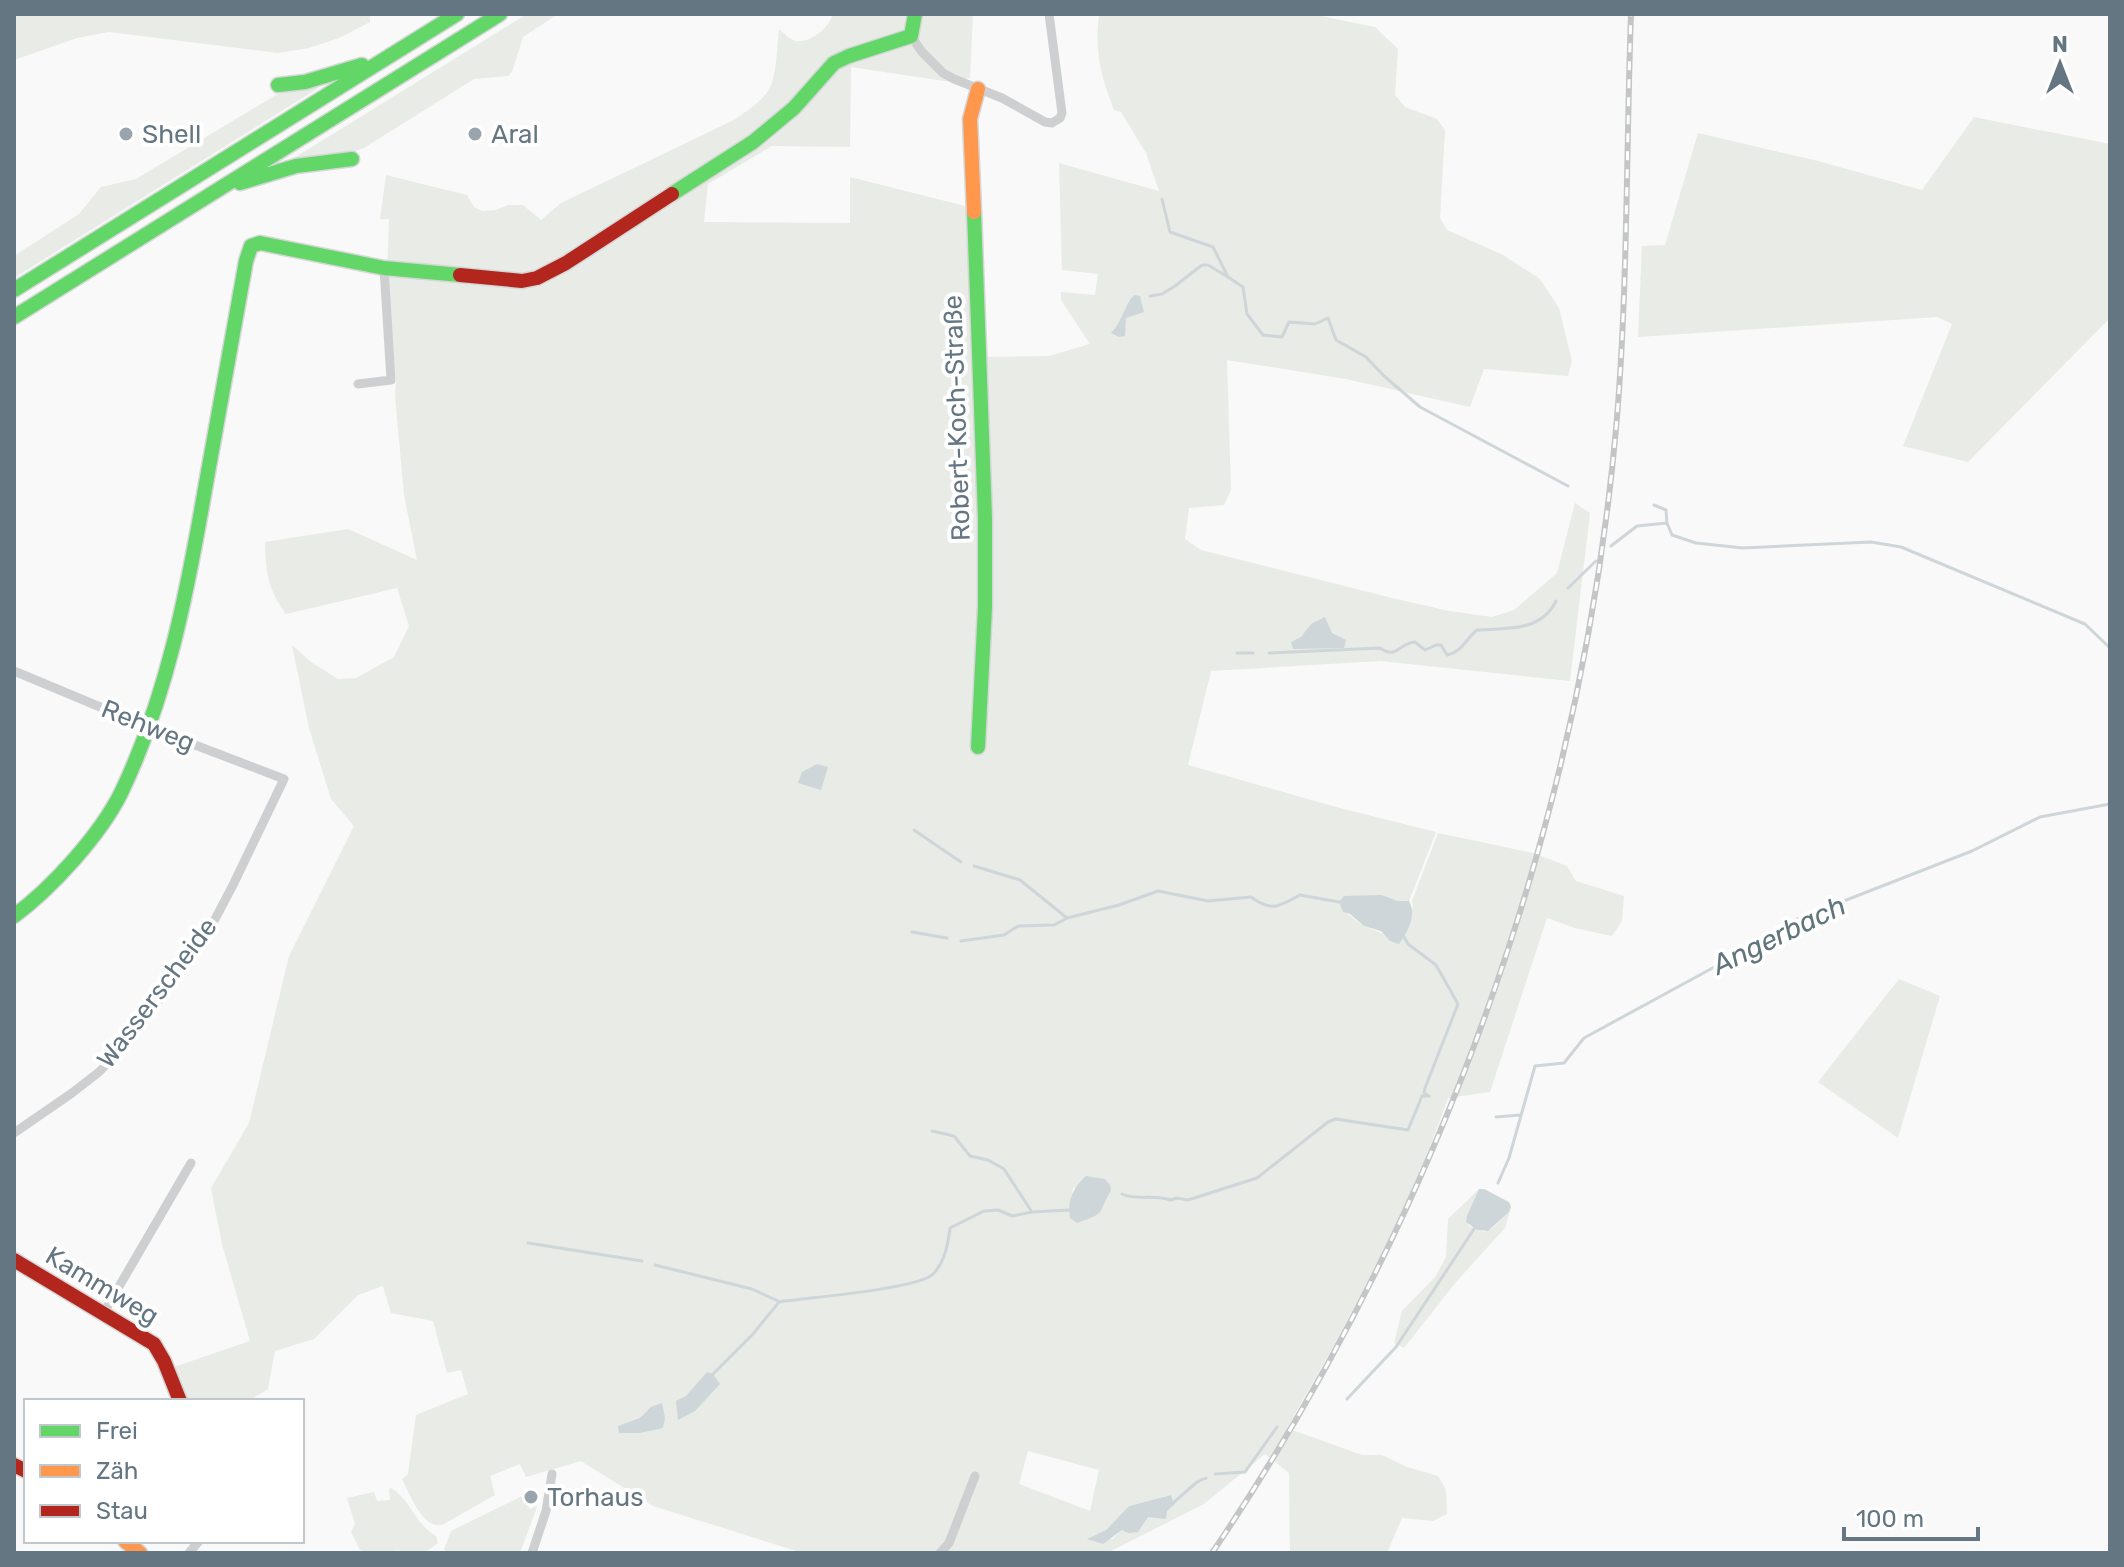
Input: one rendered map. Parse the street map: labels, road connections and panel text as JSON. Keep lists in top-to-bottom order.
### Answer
{
  "streets": {
    "main road": ["Robert-Koch-Straße", "Kammweg"],
    "street": ["Rehweg", "Wasserscheide"]
  },
  "crossings": [
    ["Rehweg", "Wasserscheide"]
  ],
  "water": ["Angerbach"],
  "places": ["Shell", "Aral", "Torhaus"],
  "legend": ["Frei", "Zäh", "Stau"],
  "scale_bar": "100 m",
  "north": "top"
}
